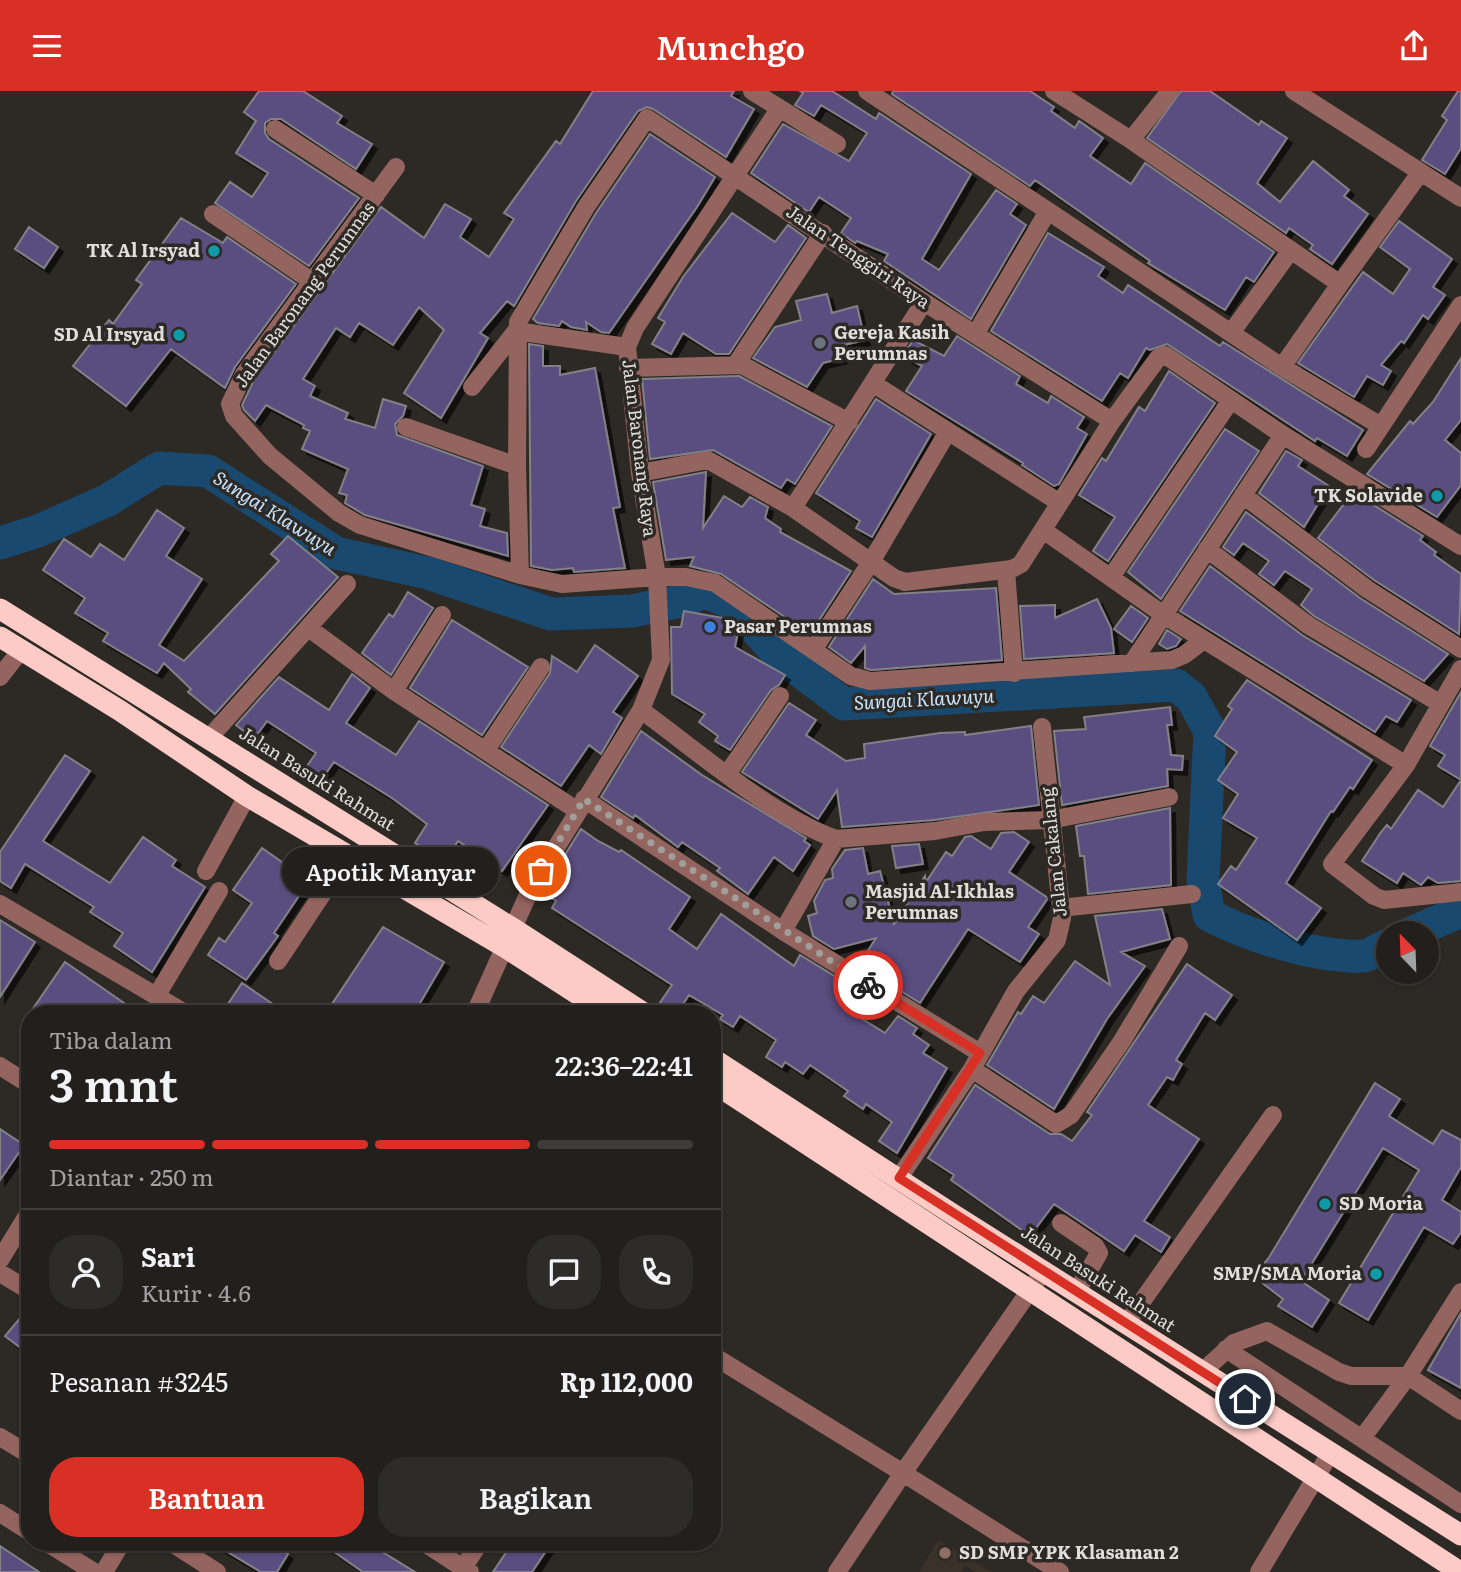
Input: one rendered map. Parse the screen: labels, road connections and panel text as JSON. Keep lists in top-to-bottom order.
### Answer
{
  "streets": {
    "highway": ["Jalan Basuki Rahmat"],
    "street": [
      "Jalan Tenggiri Raya",
      "Jalan Baronang Perumnas",
      "Jalan Baronang Raya",
      "Jalan Cakalang"
    ]
  },
  "crossings": [
    ["Jalan Tenggiri Raya", "Jalan Baronang Raya"],
    ["Jalan Baronang Perumnas", "Jalan Baronang Raya"],
    ["Jalan Baronang Raya", "Jalan Basuki Rahmat"],
    ["Jalan Basuki Rahmat", "Jalan Cakalang"]
  ],
  "water": ["Sungai Klawuyu"],
  "places": [
    "TK Al Irsyad",
    "SD Al Irsyad",
    "Gereja Kasih Perumnas",
    "TK Solavide",
    "Pasar Perumnas",
    "Apotik Manyar",
    "Masjid Al-Ikhlas Perumnas",
    "SD Moria",
    "SMP/SMA Moria",
    "SD SMP YPK Klasaman 2"
  ],
  "north": "top left",
  "page": {
    "header": "Munchgo",
    "bubble": "Apotik Manyar",
    "heading": ["3 mnt", "Tiba dalam", "22:36–22:41"],
    "panel": [
      "Sari",
      "Kurir · 4.6",
      "Pesanan #3245",
      "Rp 112,000"
    ],
    "bar": "Diantar · 250 m",
    "buttons": ["Bantuan", "Bagikan"]
  }
}
